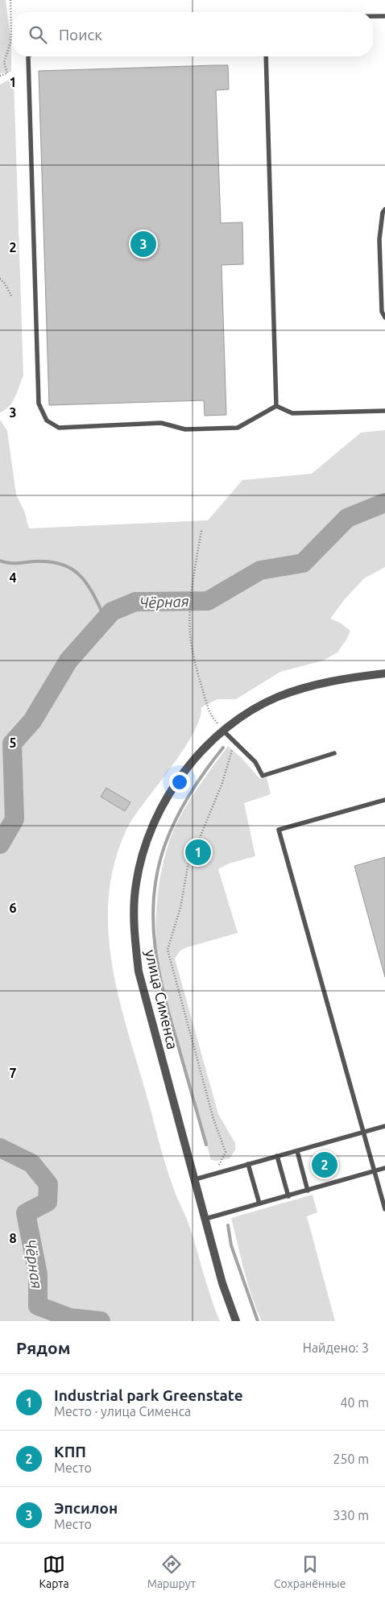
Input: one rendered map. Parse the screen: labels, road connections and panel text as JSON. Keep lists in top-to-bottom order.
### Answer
{
  "streets": {
    "street": ["улица Сименса"]
  },
  "water": ["Чёрная"],
  "page": {
    "search": "Поиск",
    "pins": ["3", "1", "2"],
    "heading": ["Рядом", "Найдено: 3"],
    "list": [
      {
        "mark": "1",
        "name": "Industrial park Greenstate",
        "note": "Место · улица Сименса",
        "value": "40 m"
      },
      {
        "mark": "2",
        "name": "КПП",
        "note": "Место",
        "value": "250 m"
      },
      {
        "mark": "3",
        "name": "Эпсилон",
        "note": "Место",
        "value": "330 m"
      }
    ],
    "nav": ["Карта", "Маршрут", "Сохранённые"]
  },
  "grid": {
    "rows": [
      "1",
      "2",
      "3",
      "4",
      "5",
      "6",
      "7",
      "8"
    ]
  }
}
